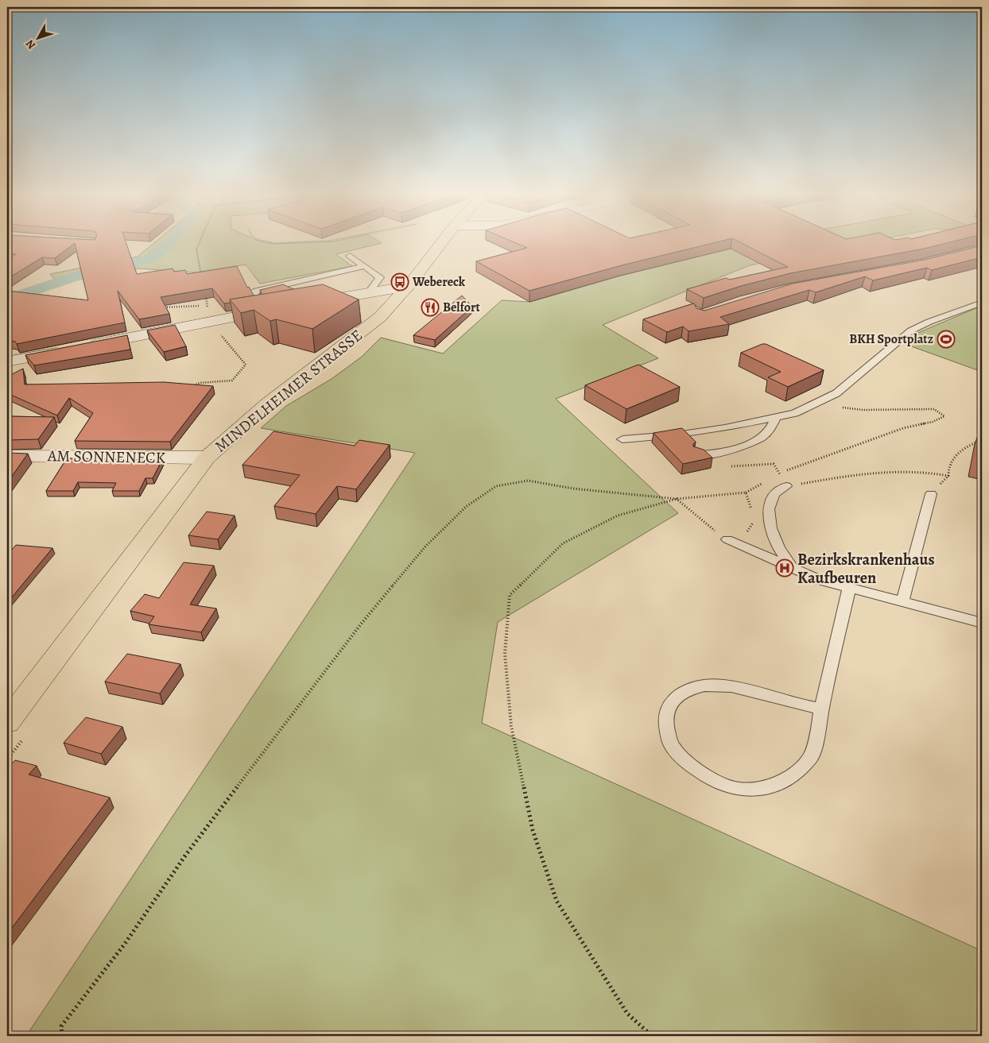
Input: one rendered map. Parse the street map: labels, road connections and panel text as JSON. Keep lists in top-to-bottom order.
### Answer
{
  "streets": {
    "main road": ["MINDELHEIMER STRASSE"],
    "street": ["AM SONNENECK"]
  },
  "crossings": [
    ["MINDELHEIMER STRASSE", "AM SONNENECK"]
  ],
  "places": {
    "bus stop": ["Webereck"],
    "restaurant": ["Belfort"],
    "sports": ["BKH Sportplatz"],
    "hospital": ["Bezirkskrankenhaus Kaufbeuren"]
  },
  "north": "bottom left"
}
